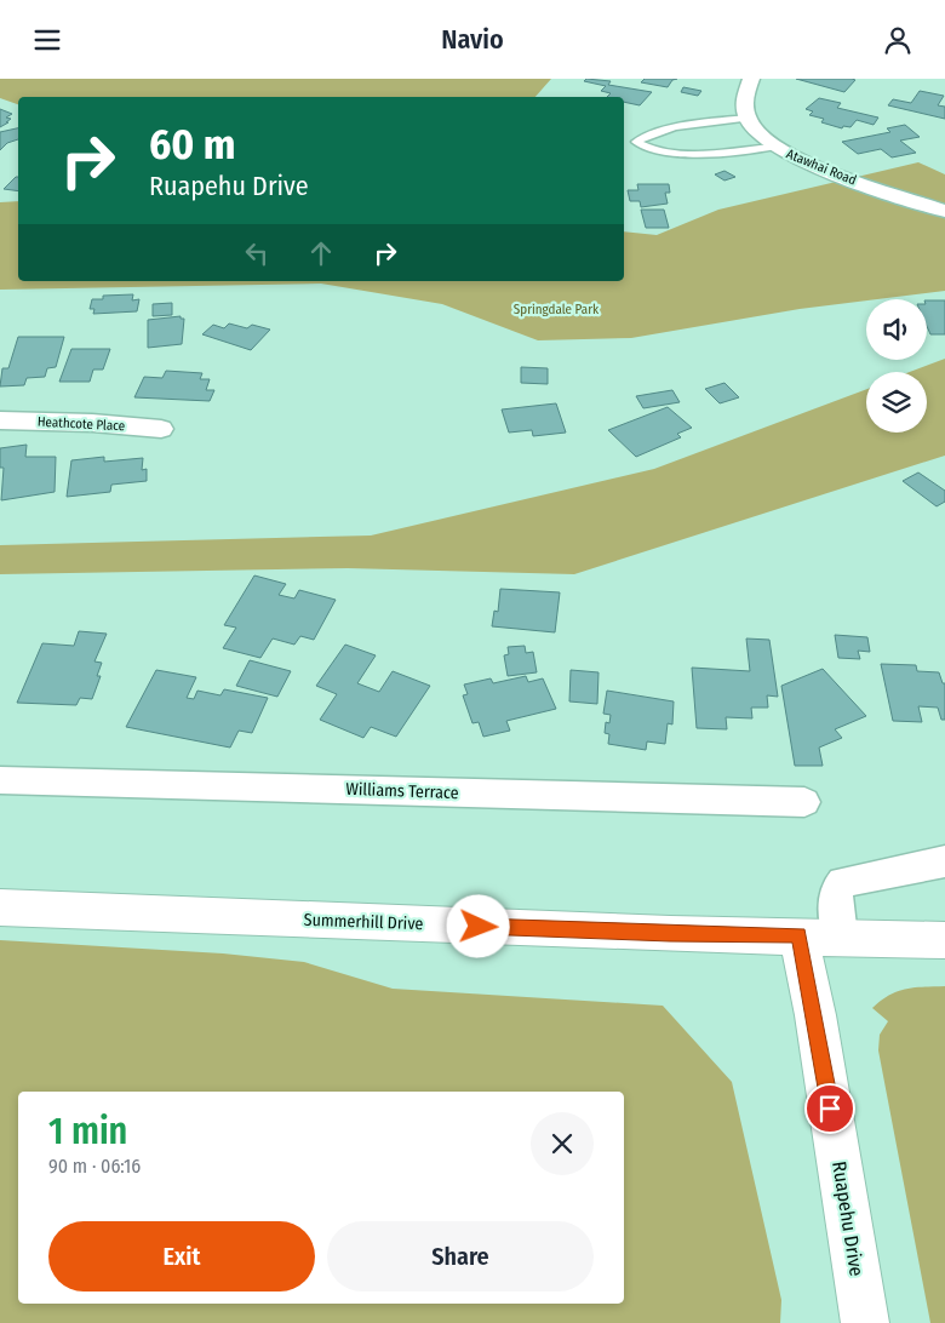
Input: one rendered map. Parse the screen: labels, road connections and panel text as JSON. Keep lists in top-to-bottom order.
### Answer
{
  "streets": {
    "main road": ["Summerhill Drive", "Ruapehu Drive"],
    "street": ["Atawhai Road", "Heathcote Place", "Williams Terrace"]
  },
  "crossings": [
    ["Summerhill Drive", "Ruapehu Drive"]
  ],
  "parks": ["Springdale Park"],
  "page": {
    "header": "Navio",
    "turn": ["60 m", "Ruapehu Drive"],
    "heading": ["1 min", "90 m · 06:16"],
    "buttons": ["Exit", "Share"]
  }
}
